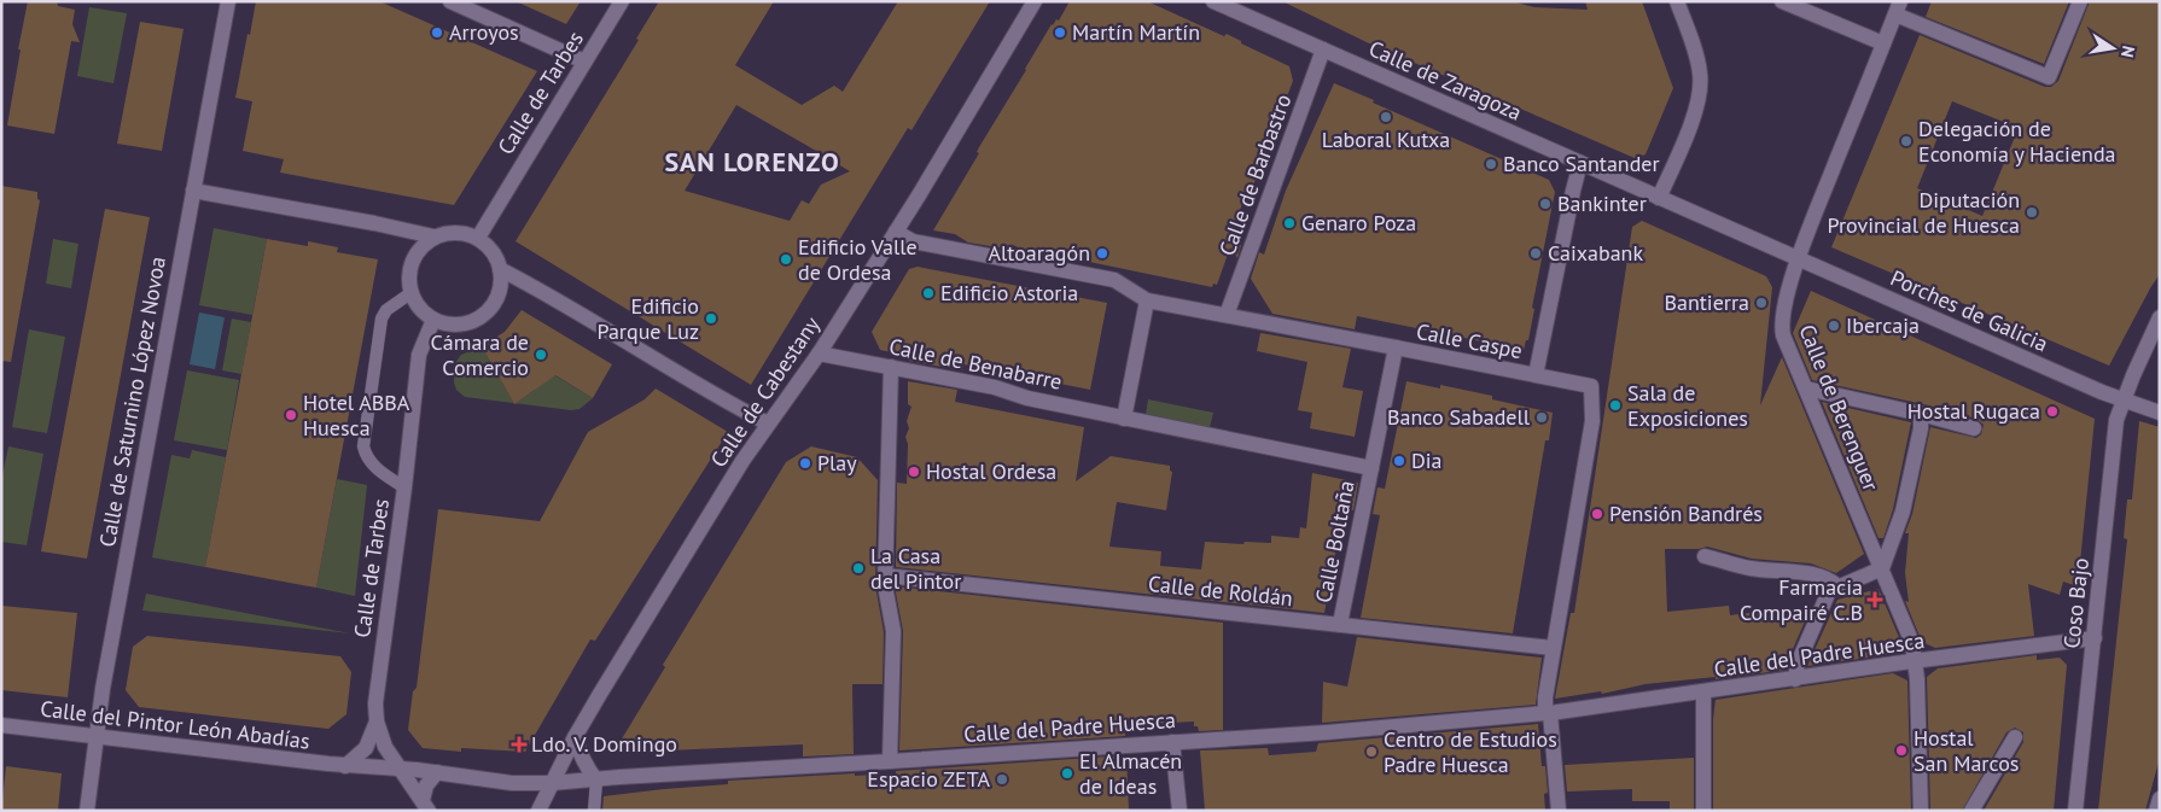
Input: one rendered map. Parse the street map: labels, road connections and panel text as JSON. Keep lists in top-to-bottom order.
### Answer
{
  "streets": {
    "street": [
      "Calle de Zaragoza",
      "Calle de Tarbes",
      "Calle de Barbastro",
      "Porches de Galicia",
      "Calle Caspe",
      "Calle de Benabarre",
      "Calle de Cabestany",
      "Calle de Saturnino López Novoa",
      "Calle de Berenguer",
      "Calle Boltaña",
      "Calle de Roldán",
      "Coso Bajo",
      "Calle del Padre Huesca",
      "Calle del Pintor León Abadías"
    ]
  },
  "crossings": [
    ["Calle de Zaragoza", "Calle de Barbastro"],
    ["Calle de Zaragoza", "Porches de Galicia"],
    ["Calle de Tarbes", "Calle del Pintor León Abadías"],
    ["Calle de Barbastro", "Calle Caspe"],
    ["Porches de Galicia", "Calle de Berenguer"],
    ["Porches de Galicia", "Coso Bajo"],
    ["Calle Caspe", "Calle Boltaña"],
    ["Calle Caspe", "Calle de Roldán"],
    ["Calle de Benabarre", "Calle de Cabestany"],
    ["Calle de Benabarre", "Calle Boltaña"],
    ["Calle de Cabestany", "Calle del Padre Huesca"],
    ["Calle de Cabestany", "Calle del Pintor León Abadías"],
    ["Calle de Saturnino López Novoa", "Calle del Pintor León Abadías"],
    ["Calle de Berenguer", "Calle del Padre Huesca"],
    ["Calle Boltaña", "Calle de Roldán"],
    ["Coso Bajo", "Calle del Padre Huesca"],
    ["Calle del Padre Huesca", "Calle del Pintor León Abadías"]
  ],
  "districts": ["SAN LORENZO"],
  "places": {
    "other": [
      "Arroyos",
      "Martín Martín",
      "Laboral Kutxa",
      "Delegación de Economía y Hacienda",
      "Banco Santander",
      "Bankinter",
      "Diputación Provincial de Huesca",
      "Genaro Poza",
      "Altoaragón",
      "Caixabank",
      "Edificio Valle de Ordesa",
      "Edificio Astoria",
      "Bantierra",
      "Edificio Parque Luz",
      "Ibercaja",
      "Cámara de Comercio",
      "Sala de Exposiciones",
      "Hostal Rugaca",
      "Hotel ABBA Huesca",
      "Banco Sabadell",
      "Dia",
      "Play",
      "Hostal Ordesa",
      "Pensión Bandrés",
      "La Casa del Pintor",
      "Hostal San Marcos",
      "Centro de Estudios Padre Huesca",
      "El Almacén de Ideas",
      "Espacio ZETA"
    ],
    "health": ["Farmacia Compairé C.B", "Ldo. V. Domingo"]
  },
  "north": "right"
}
